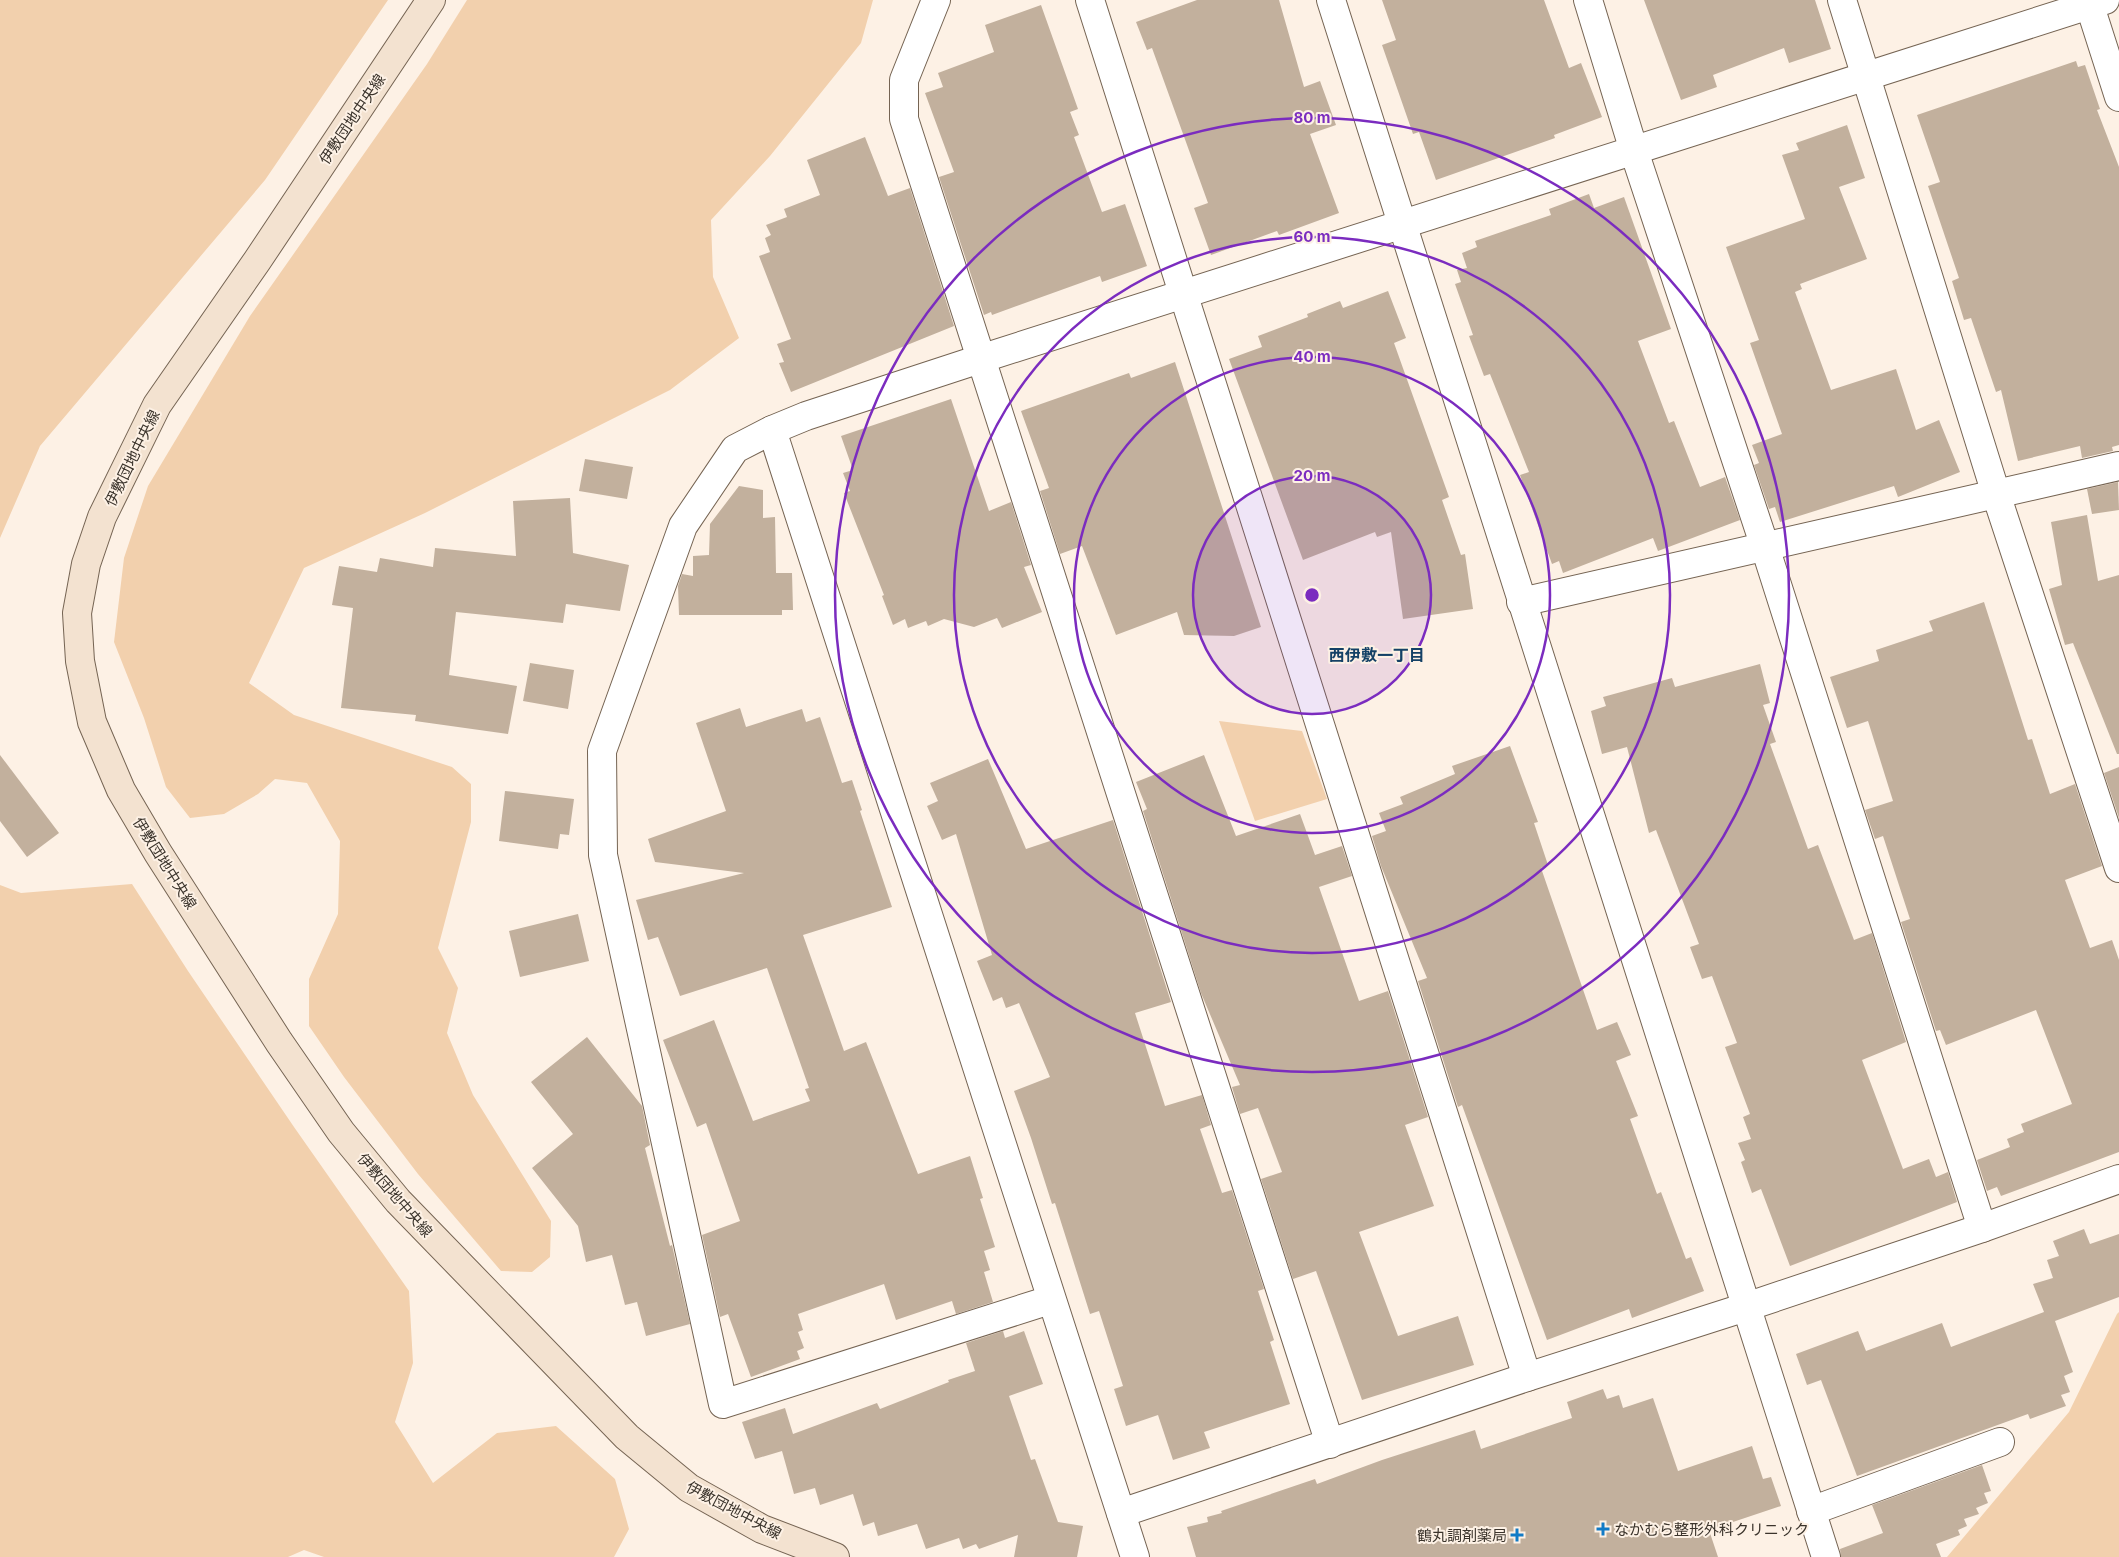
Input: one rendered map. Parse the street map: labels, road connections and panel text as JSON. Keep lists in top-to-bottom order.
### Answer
{
  "streets": {
    "street": ["伊敷団地中央線"]
  },
  "districts": ["西伊敷一丁目"],
  "places": {
    "health": ["なかむら整形外科クリニック", "鶴丸調剤薬局"]
  },
  "rings": [
    "80 m",
    "60 m",
    "40 m",
    "20 m"
  ]
}
